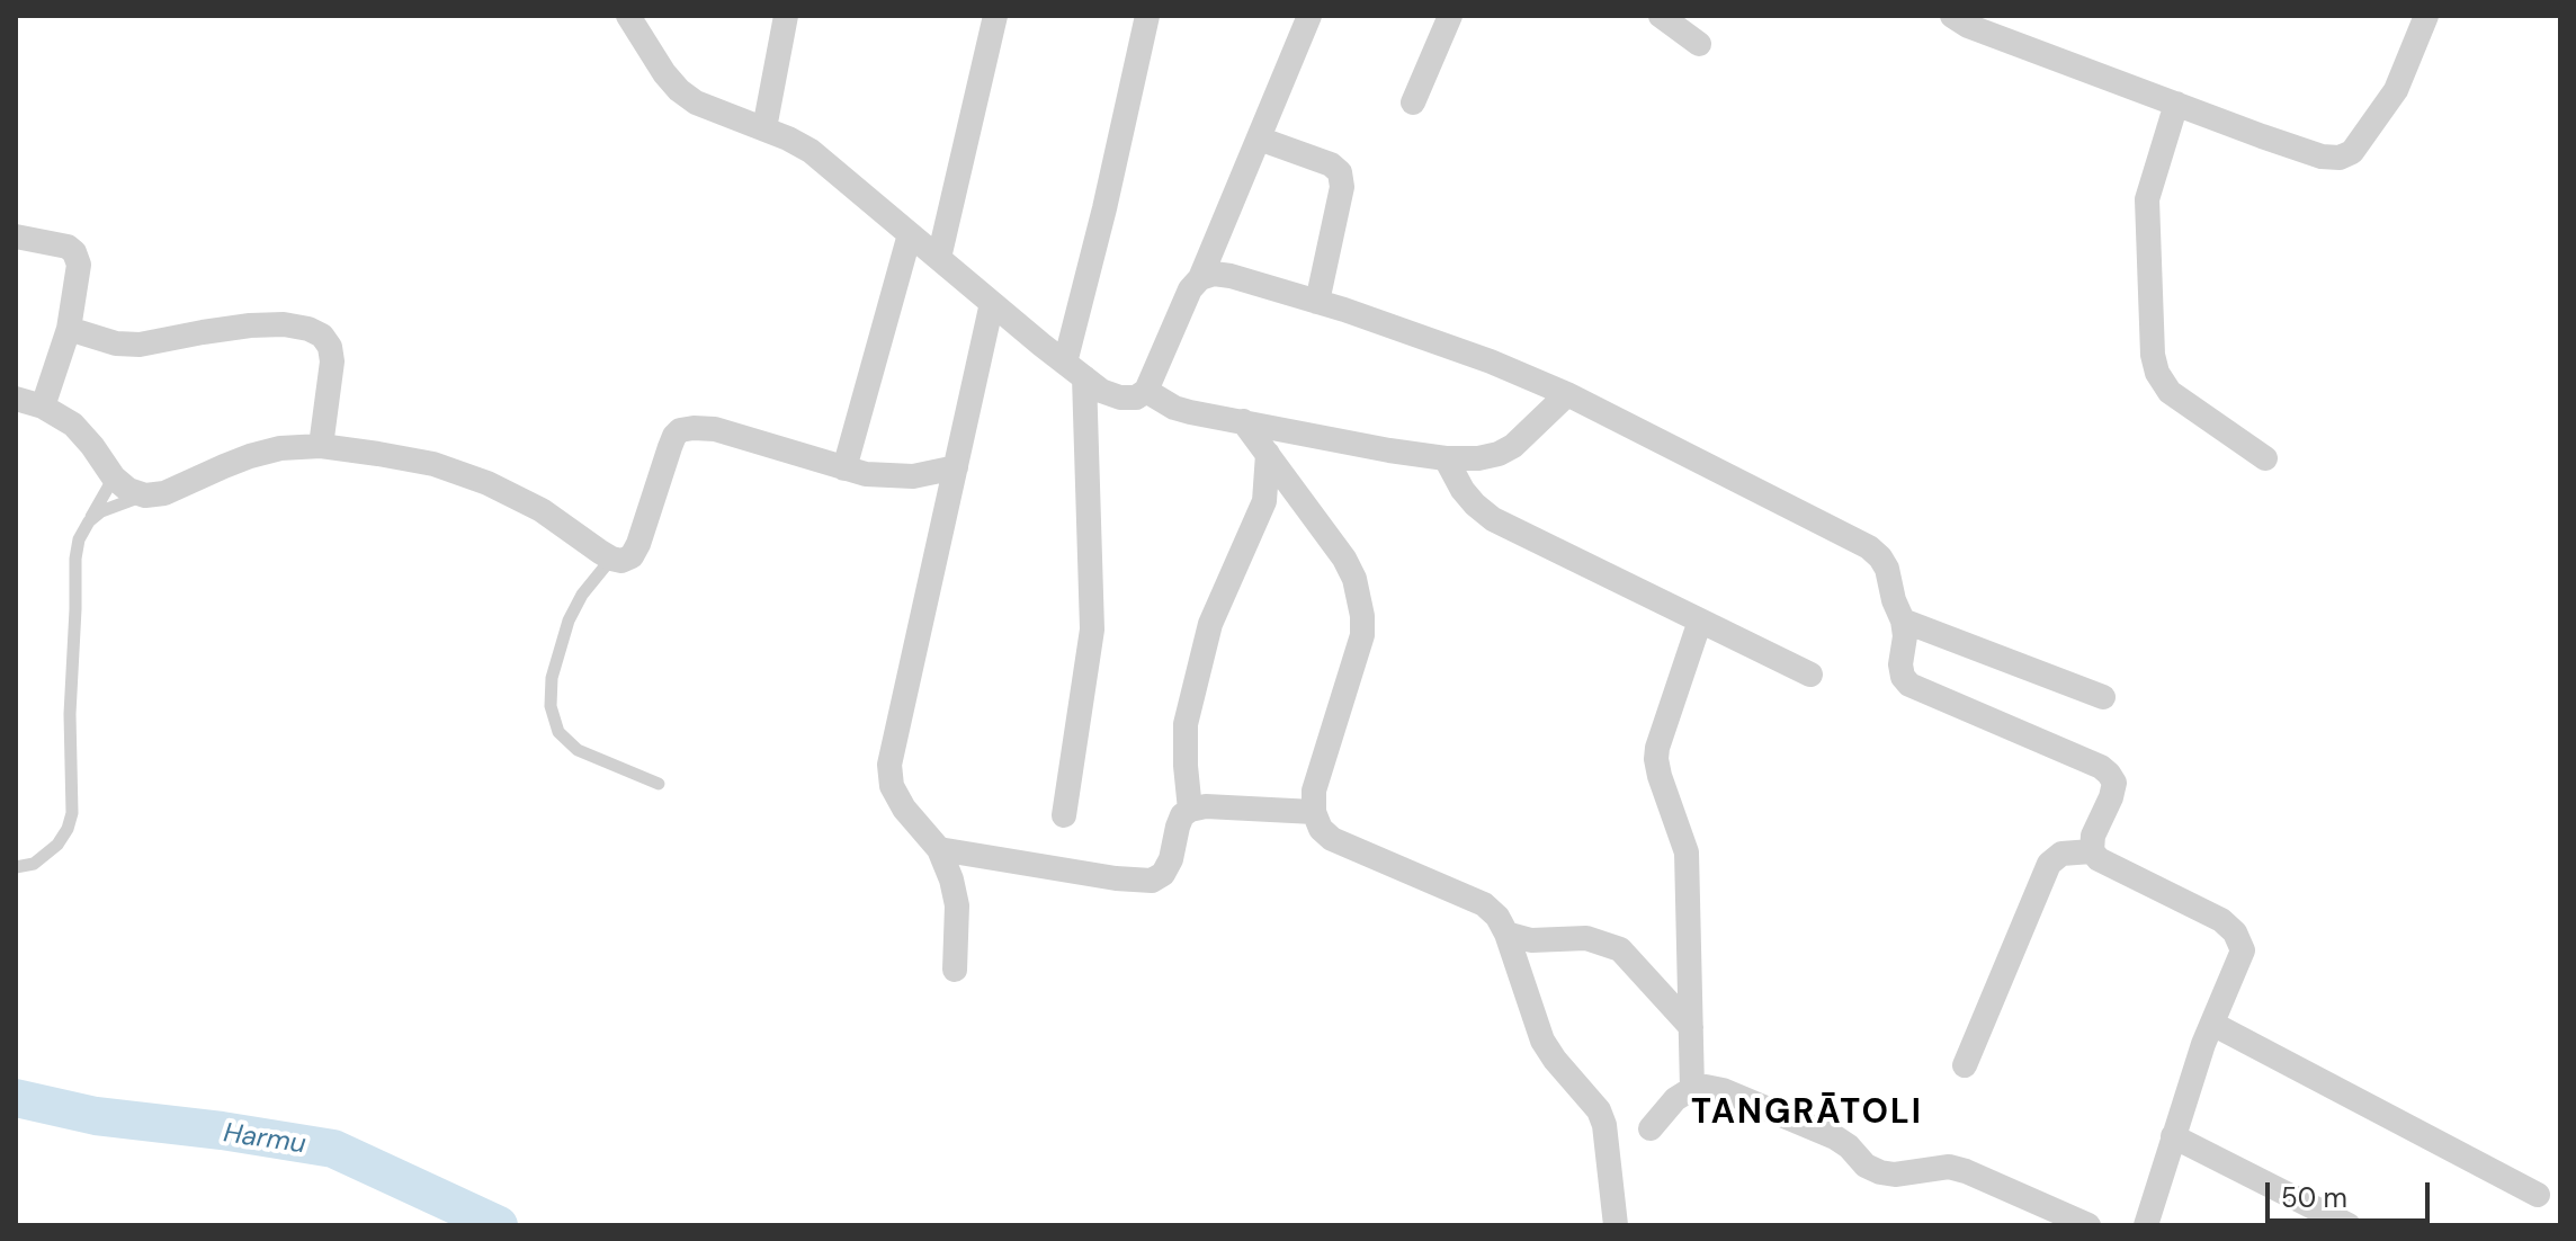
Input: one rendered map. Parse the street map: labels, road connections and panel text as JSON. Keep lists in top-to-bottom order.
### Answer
{
  "districts": ["TANGRĀTOLI"],
  "water": ["Harmu"],
  "scale_bar": "50 m"
}
